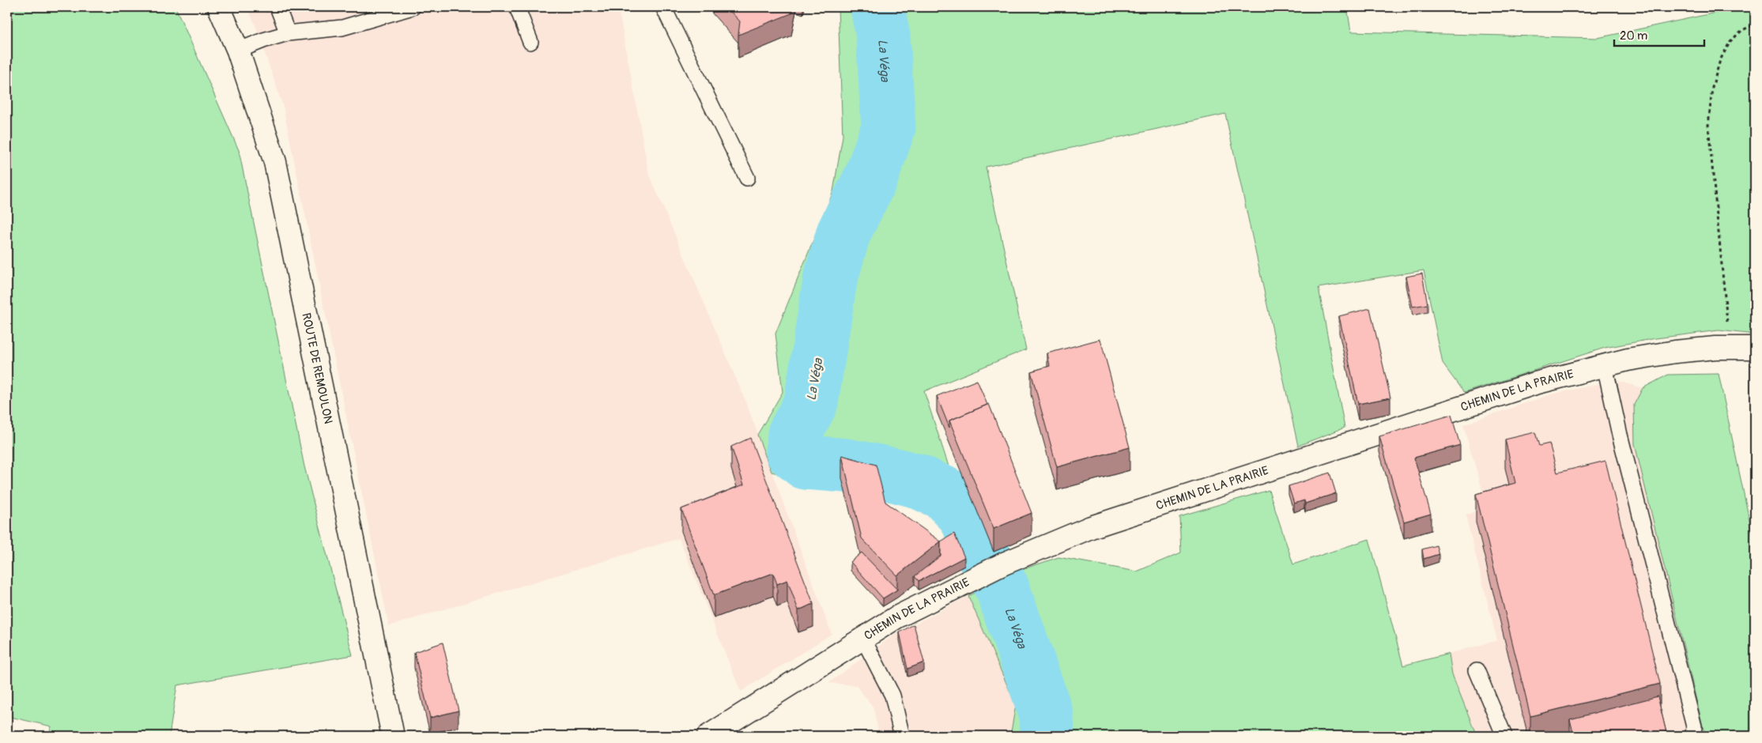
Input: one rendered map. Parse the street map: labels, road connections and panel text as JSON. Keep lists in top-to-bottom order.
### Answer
{
  "streets": {
    "street": ["ROUTE DE REMOULON", "CHEMIN DE LA PRAIRIE"]
  },
  "water": ["La Véga"],
  "scale_bar": "20 m"
}
